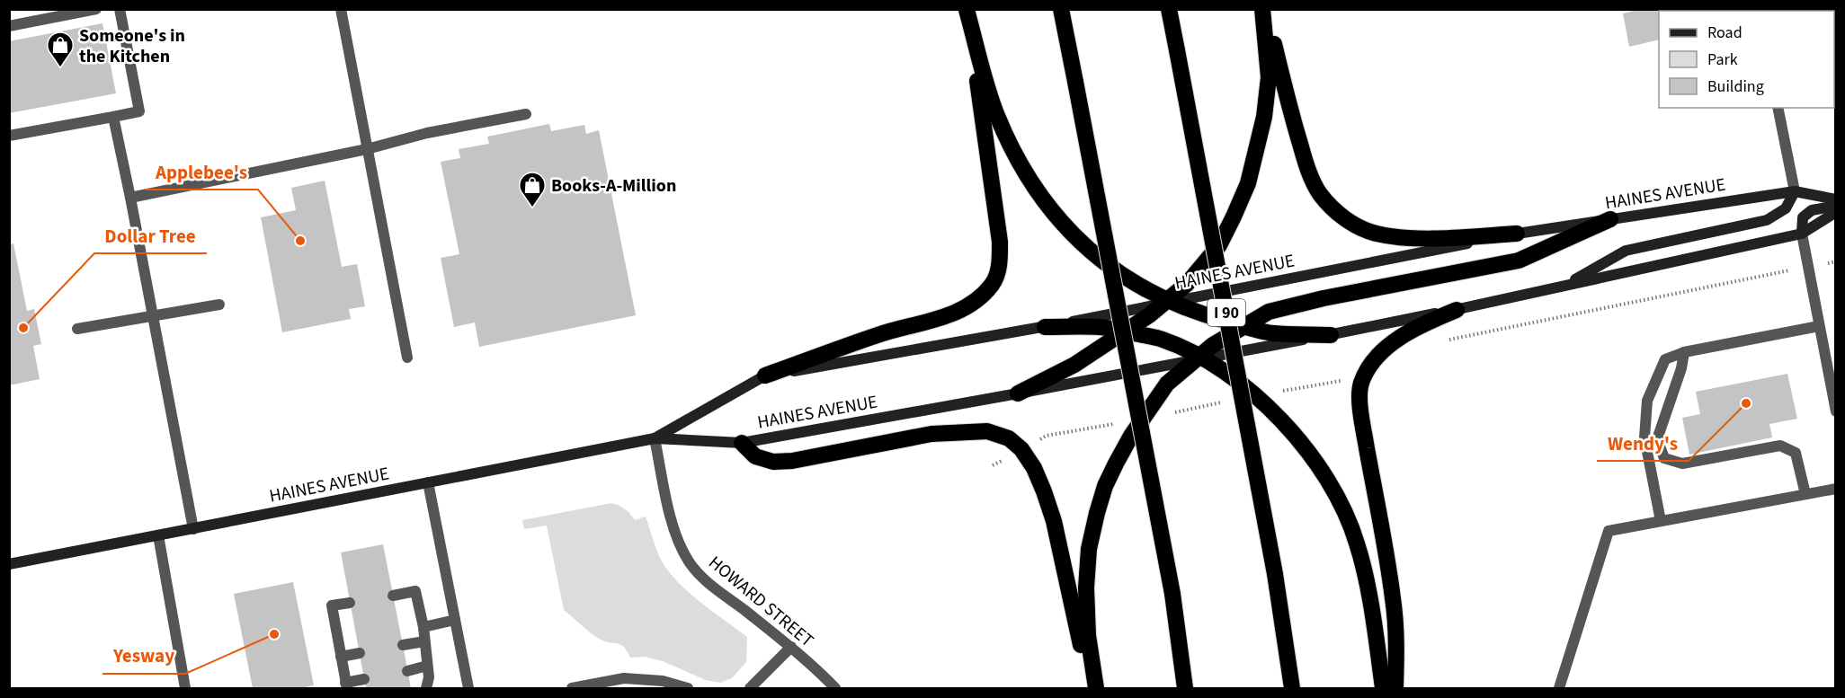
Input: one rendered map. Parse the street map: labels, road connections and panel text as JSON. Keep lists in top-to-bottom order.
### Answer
{
  "streets": {
    "highway": ["I 90"],
    "main road": ["HAINES AVENUE"],
    "street": ["HOWARD STREET"]
  },
  "crossings": [
    ["HAINES AVENUE", "HOWARD STREET"]
  ],
  "places": {
    "shop": ["Someone's in the Kitchen", "Books-A-Million"],
    "other": [
      "Applebee's",
      "Dollar Tree",
      "Wendy's",
      "Yesway"
    ]
  },
  "legend": ["Road", "Park", "Building"]
}
